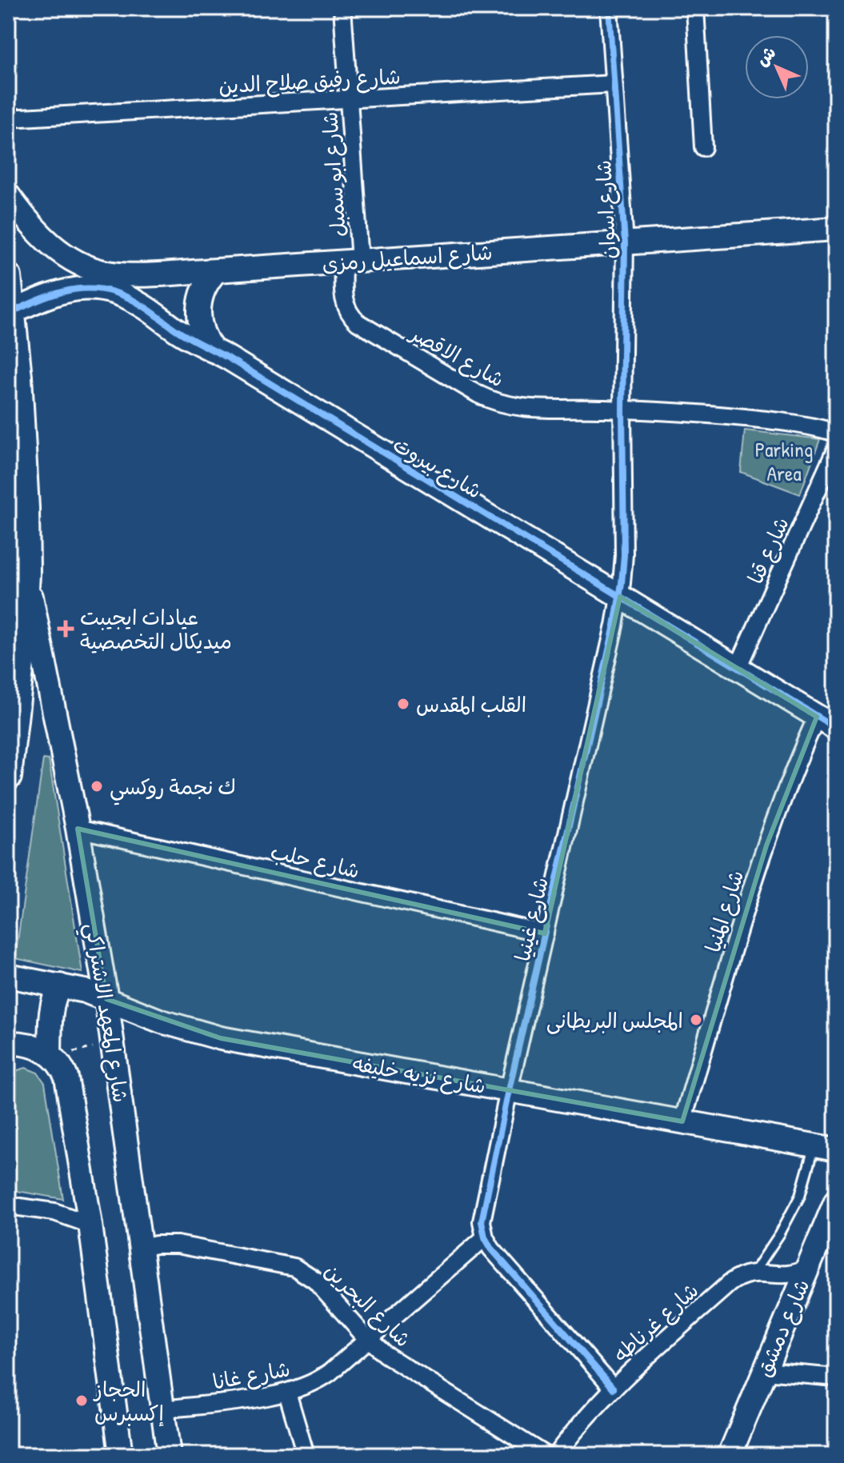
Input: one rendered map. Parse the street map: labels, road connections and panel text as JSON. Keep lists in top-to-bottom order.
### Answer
{
  "streets": {
    "street": [
      "شارع رفيق صلاح الدين",
      "شارع ابو سمبل",
      "شارع اسوان",
      "شارع اسماعيل رمزى",
      "شارع الاقصر",
      "شارع بيروت",
      "شارع قنا",
      "شارع حلب",
      "شارع المنيا",
      "شارع غينيا",
      "شارع المعهد الاشتراكي",
      "شارع نزيه خليفه",
      "شارع البحرين",
      "شارع غرناطه",
      "شارع دمشق",
      "شارع غانا"
    ]
  },
  "crossings": [
    ["شارع رفيق صلاح الدين", "شارع ابو سمبل"],
    ["شارع رفيق صلاح الدين", "شارع اسوان"],
    ["شارع ابو سمبل", "شارع اسماعيل رمزى"],
    ["شارع ابو سمبل", "شارع الاقصر"],
    ["شارع اسوان", "شارع اسماعيل رمزى"],
    ["شارع اسوان", "شارع الاقصر"],
    ["شارع اسوان", "شارع غينيا"],
    ["شارع اسماعيل رمزى", "شارع الاقصر"],
    ["شارع الاقصر", "شارع غينيا"],
    ["شارع بيروت", "شارع قنا"],
    ["شارع بيروت", "شارع المنيا"],
    ["شارع بيروت", "شارع غينيا"],
    ["شارع حلب", "شارع غينيا"],
    ["شارع حلب", "شارع المعهد الاشتراكي"],
    ["شارع المنيا", "شارع نزيه خليفه"],
    ["شارع غينيا", "شارع نزيه خليفه"],
    ["شارع غينيا", "شارع غانا"],
    ["شارع المعهد الاشتراكي", "شارع نزيه خليفه"],
    ["شارع المعهد الاشتراكي", "شارع البحرين"],
    ["شارع المعهد الاشتراكي", "شارع غانا"],
    ["شارع البحرين", "شارع غانا"]
  ],
  "parks": ["Parking Area"],
  "places": {
    "health": ["عيادات ايجيبت ميديكال التخصصية"],
    "other": [
      "القلب المقدس",
      "ك نجمة روكسي",
      "المجلس البريطانى",
      "الحجاز إكسبرس"
    ]
  },
  "north": "top left"
}
